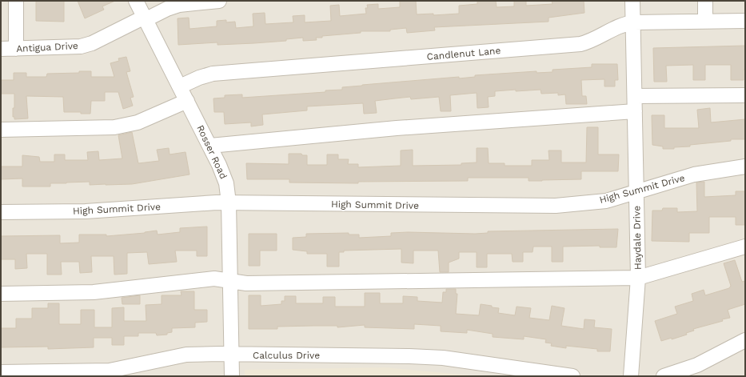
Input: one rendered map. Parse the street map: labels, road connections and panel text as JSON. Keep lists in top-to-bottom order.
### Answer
{
  "streets": {
    "street": [
      "Antigua Drive",
      "Candlenut Lane",
      "Rosser Road",
      "High Summit Drive",
      "Haydale Drive",
      "Calculus Drive"
    ]
  },
  "crossings": [
    ["Antigua Drive", "Rosser Road"],
    ["Candlenut Lane", "Rosser Road"],
    ["Candlenut Lane", "Haydale Drive"],
    ["Rosser Road", "High Summit Drive"],
    ["Rosser Road", "Calculus Drive"],
    ["High Summit Drive", "Haydale Drive"]
  ]
}
